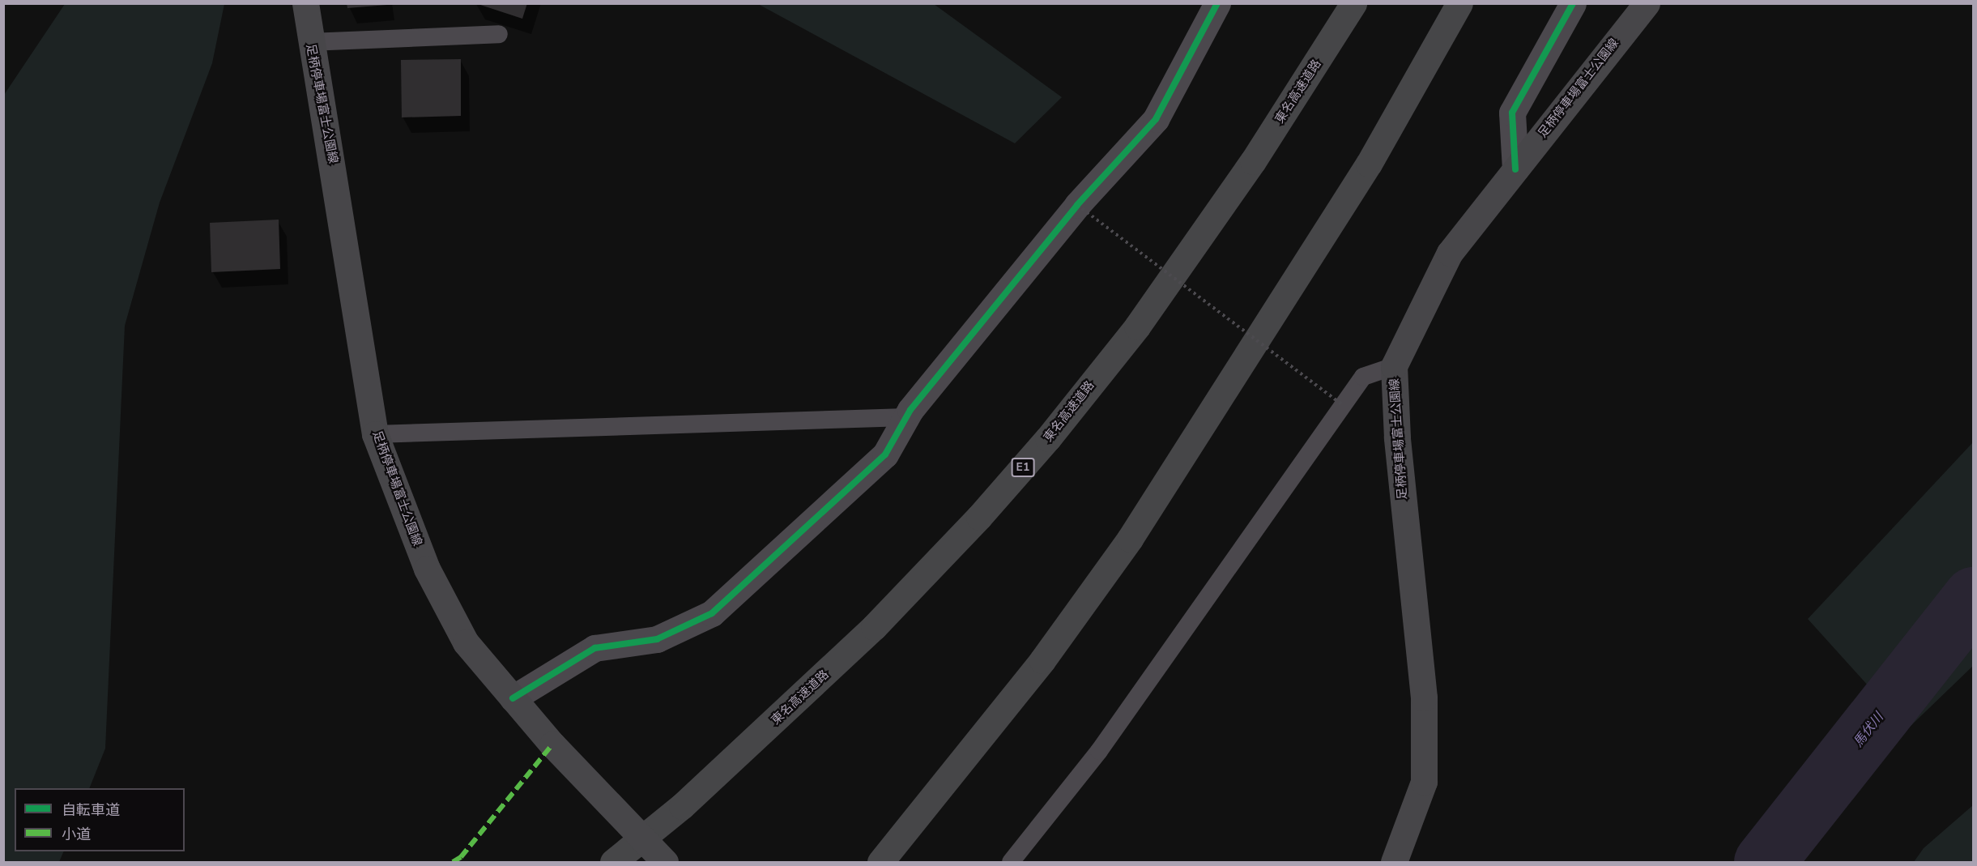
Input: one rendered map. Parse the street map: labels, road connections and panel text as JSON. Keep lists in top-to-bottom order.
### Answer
{
  "streets": {
    "highway": ["東名高速道路", "E1"],
    "main road": ["足柄停車場富士公園線"]
  },
  "water": ["馬伏川"],
  "legend": ["自転車道", "小道"]
}
